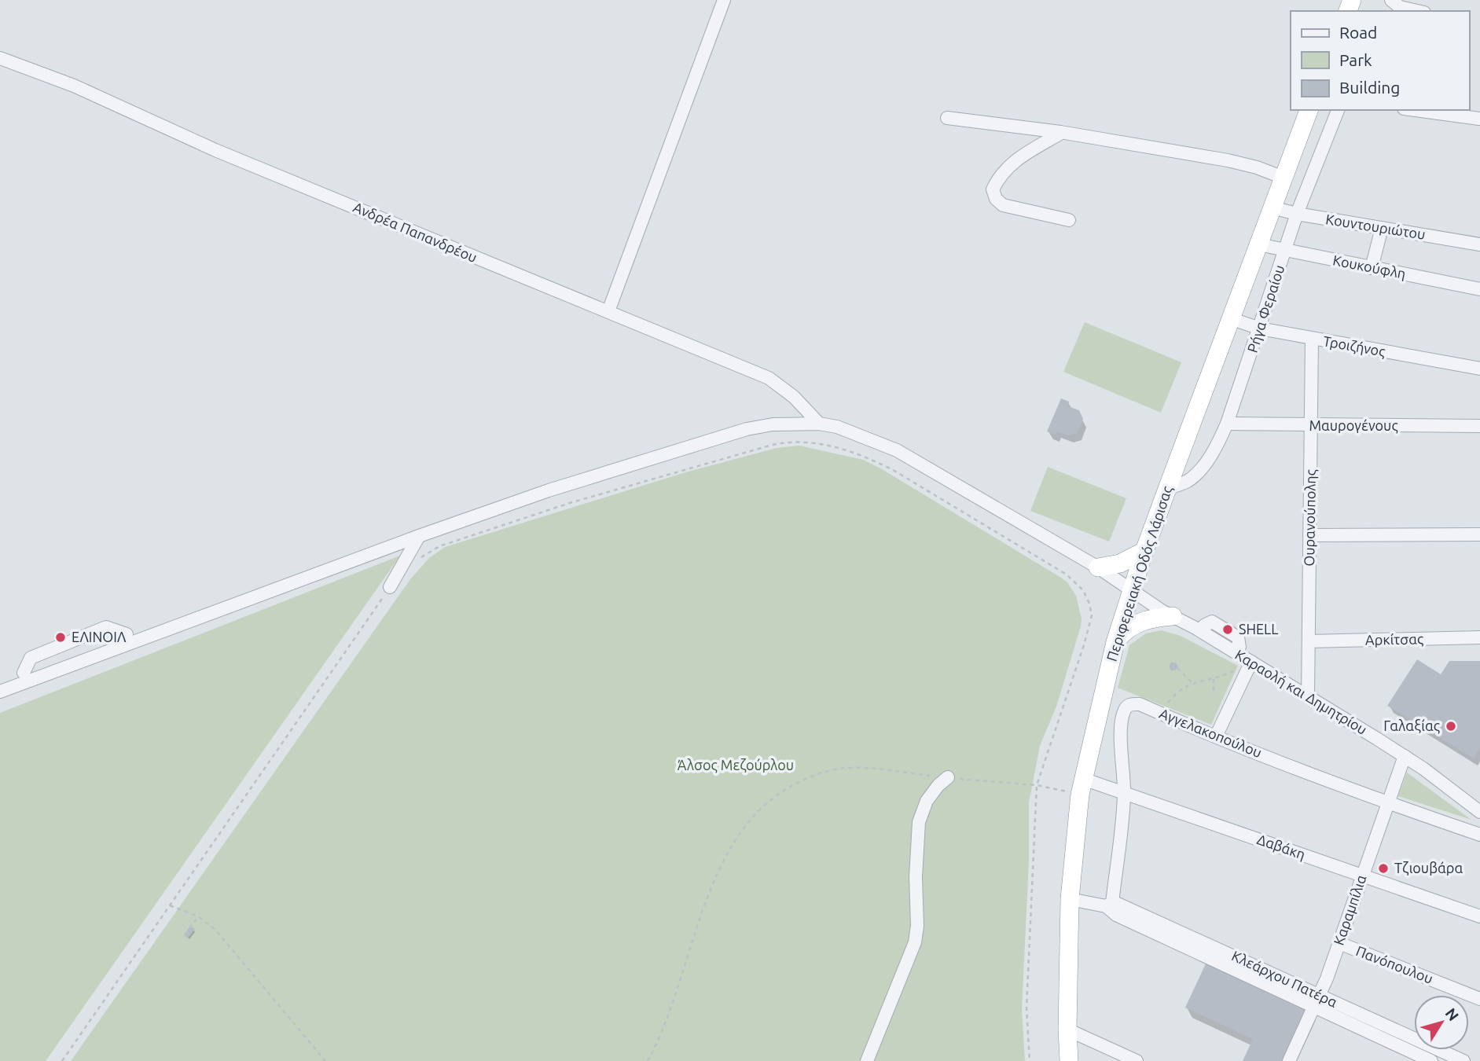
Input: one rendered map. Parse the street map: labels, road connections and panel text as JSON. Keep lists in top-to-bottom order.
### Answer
{
  "streets": {
    "highway": ["Περιφερειακή Οδός Λάρισας"],
    "street": [
      "Κουντουριώτου",
      "Ανδρέα Παπανδρέου",
      "Κουκούφλη",
      "Ρήγα Φεραίου",
      "Τρoιζήνος",
      "Μαυρογένους",
      "Ουρανούπολης",
      "Αρκίτσας",
      "Καραολή και Δημητρίου",
      "Αγγελακοπούλου",
      "Δαβάκη",
      "Καραμπίλια",
      "Πανόπουλου",
      "Κλεάρχου Πατέρα"
    ]
  },
  "crossings": [
    ["Κουντουριώτου", "Ρήγα Φεραίου"],
    ["Κουντουριώτου", "Περιφερειακή Οδός Λάρισας"],
    ["Ανδρέα Παπανδρέου", "Καραολή και Δημητρίου"],
    ["Κουκούφλη", "Ρήγα Φεραίου"],
    ["Κουκούφλη", "Περιφερειακή Οδός Λάρισας"],
    ["Ρήγα Φεραίου", "Τρoιζήνος"],
    ["Ρήγα Φεραίου", "Μαυρογένους"],
    ["Ρήγα Φεραίου", "Περιφερειακή Οδός Λάρισας"],
    ["Τρoιζήνος", "Ουρανούπολης"],
    ["Τρoιζήνος", "Περιφερειακή Οδός Λάρισας"],
    ["Μαυρογένους", "Ουρανούπολης"],
    ["Ουρανούπολης", "Αρκίτσας"],
    ["Ουρανούπολης", "Καραολή και Δημητρίου"],
    ["Περιφερειακή Οδός Λάρισας", "Καραολή και Δημητρίου"],
    ["Περιφερειακή Οδός Λάρισας", "Δαβάκη"],
    ["Περιφερειακή Οδός Λάρισας", "Κλεάρχου Πατέρα"],
    ["Καραολή και Δημητρίου", "Καραμπίλια"],
    ["Αγγελακοπούλου", "Δαβάκη"],
    ["Αγγελακοπούλου", "Καραμπίλια"],
    ["Αγγελακοπούλου", "Κλεάρχου Πατέρα"],
    ["Δαβάκη", "Καραμπίλια"],
    ["Καραμπίλια", "Πανόπουλου"],
    ["Καραμπίλια", "Κλεάρχου Πατέρα"]
  ],
  "parks": ["Άλσος Μεζούρλου"],
  "places": [
    "SHELL",
    "ΕΛΙΝΟΙΛ",
    "Γαλαξίας",
    "Τζιουβάρα"
  ],
  "legend": ["Road", "Park", "Building"],
  "north": "top right"
}
